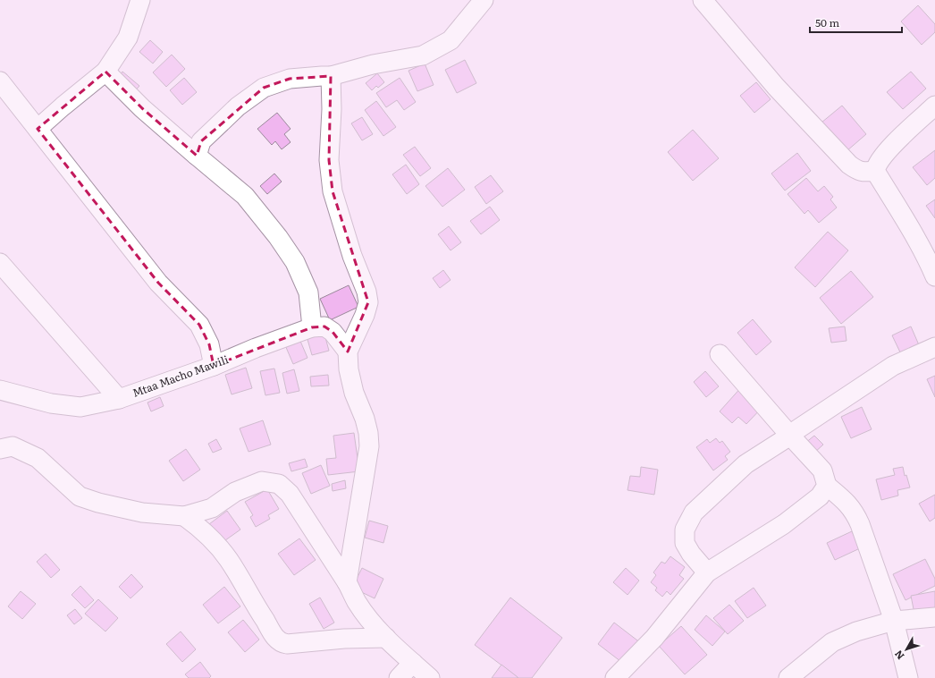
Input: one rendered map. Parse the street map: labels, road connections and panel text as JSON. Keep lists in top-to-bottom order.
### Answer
{
  "streets": {
    "street": ["Mtaa Macho Mawili"]
  },
  "scale_bar": "50 m",
  "north": "bottom left"
}
